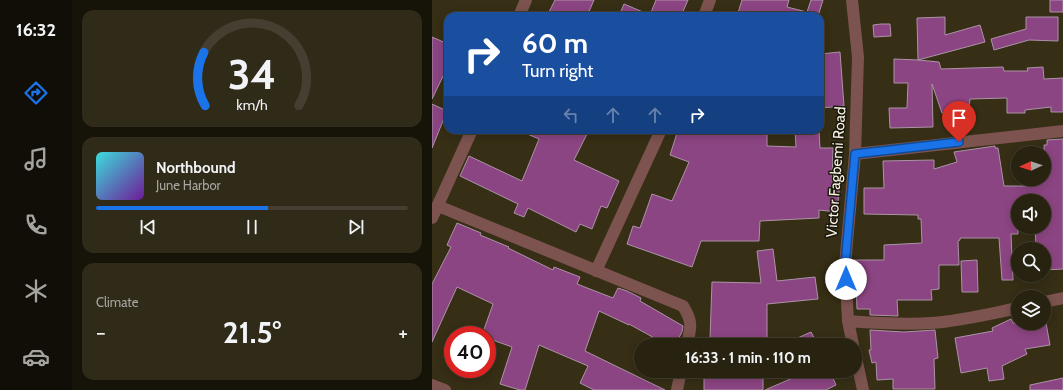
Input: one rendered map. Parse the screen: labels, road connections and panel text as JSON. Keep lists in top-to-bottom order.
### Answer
{
  "streets": {
    "street": ["Victor Fagbemi Road"]
  },
  "north": "left",
  "page": {
    "tabs": "16:32",
    "turn": ["60 m", "Turn right"],
    "song": ["Northbound", "June Harbor"],
    "tile": "Climate",
    "heat": ["−", "21.5°", "+"],
    "limit": "40",
    "trip": "16:33 · 1 min · 110 m",
    "gauge": ["34", "km/h"]
  }
}
